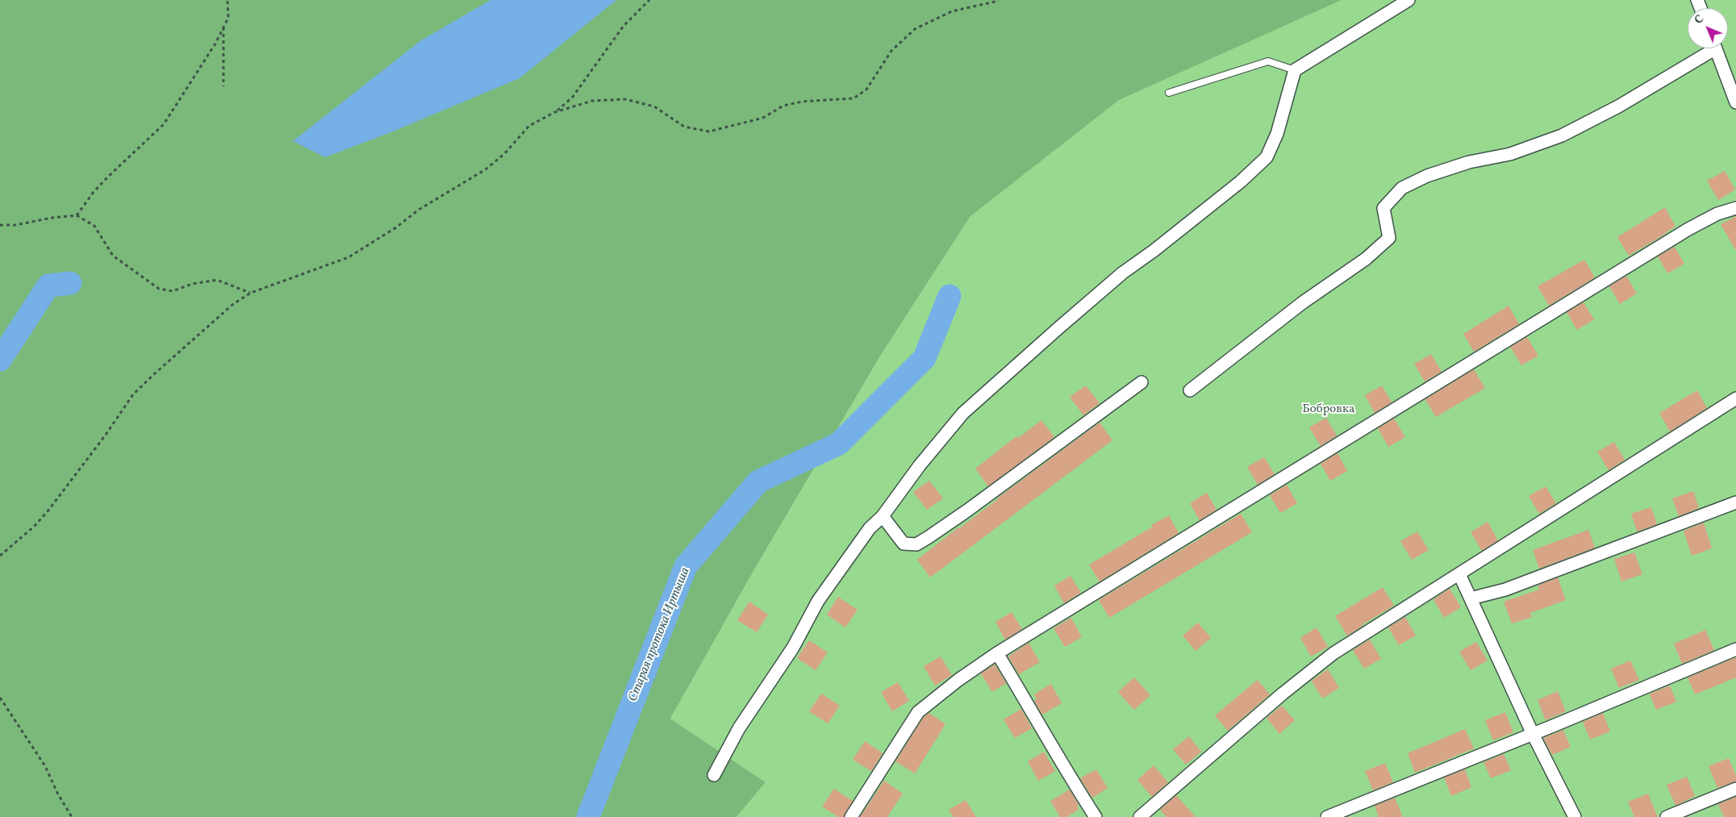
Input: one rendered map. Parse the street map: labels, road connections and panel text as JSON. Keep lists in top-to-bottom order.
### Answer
{
  "water": ["Старая протока Иртыша"],
  "parks": ["Бобровка"],
  "north": "top left"
}
